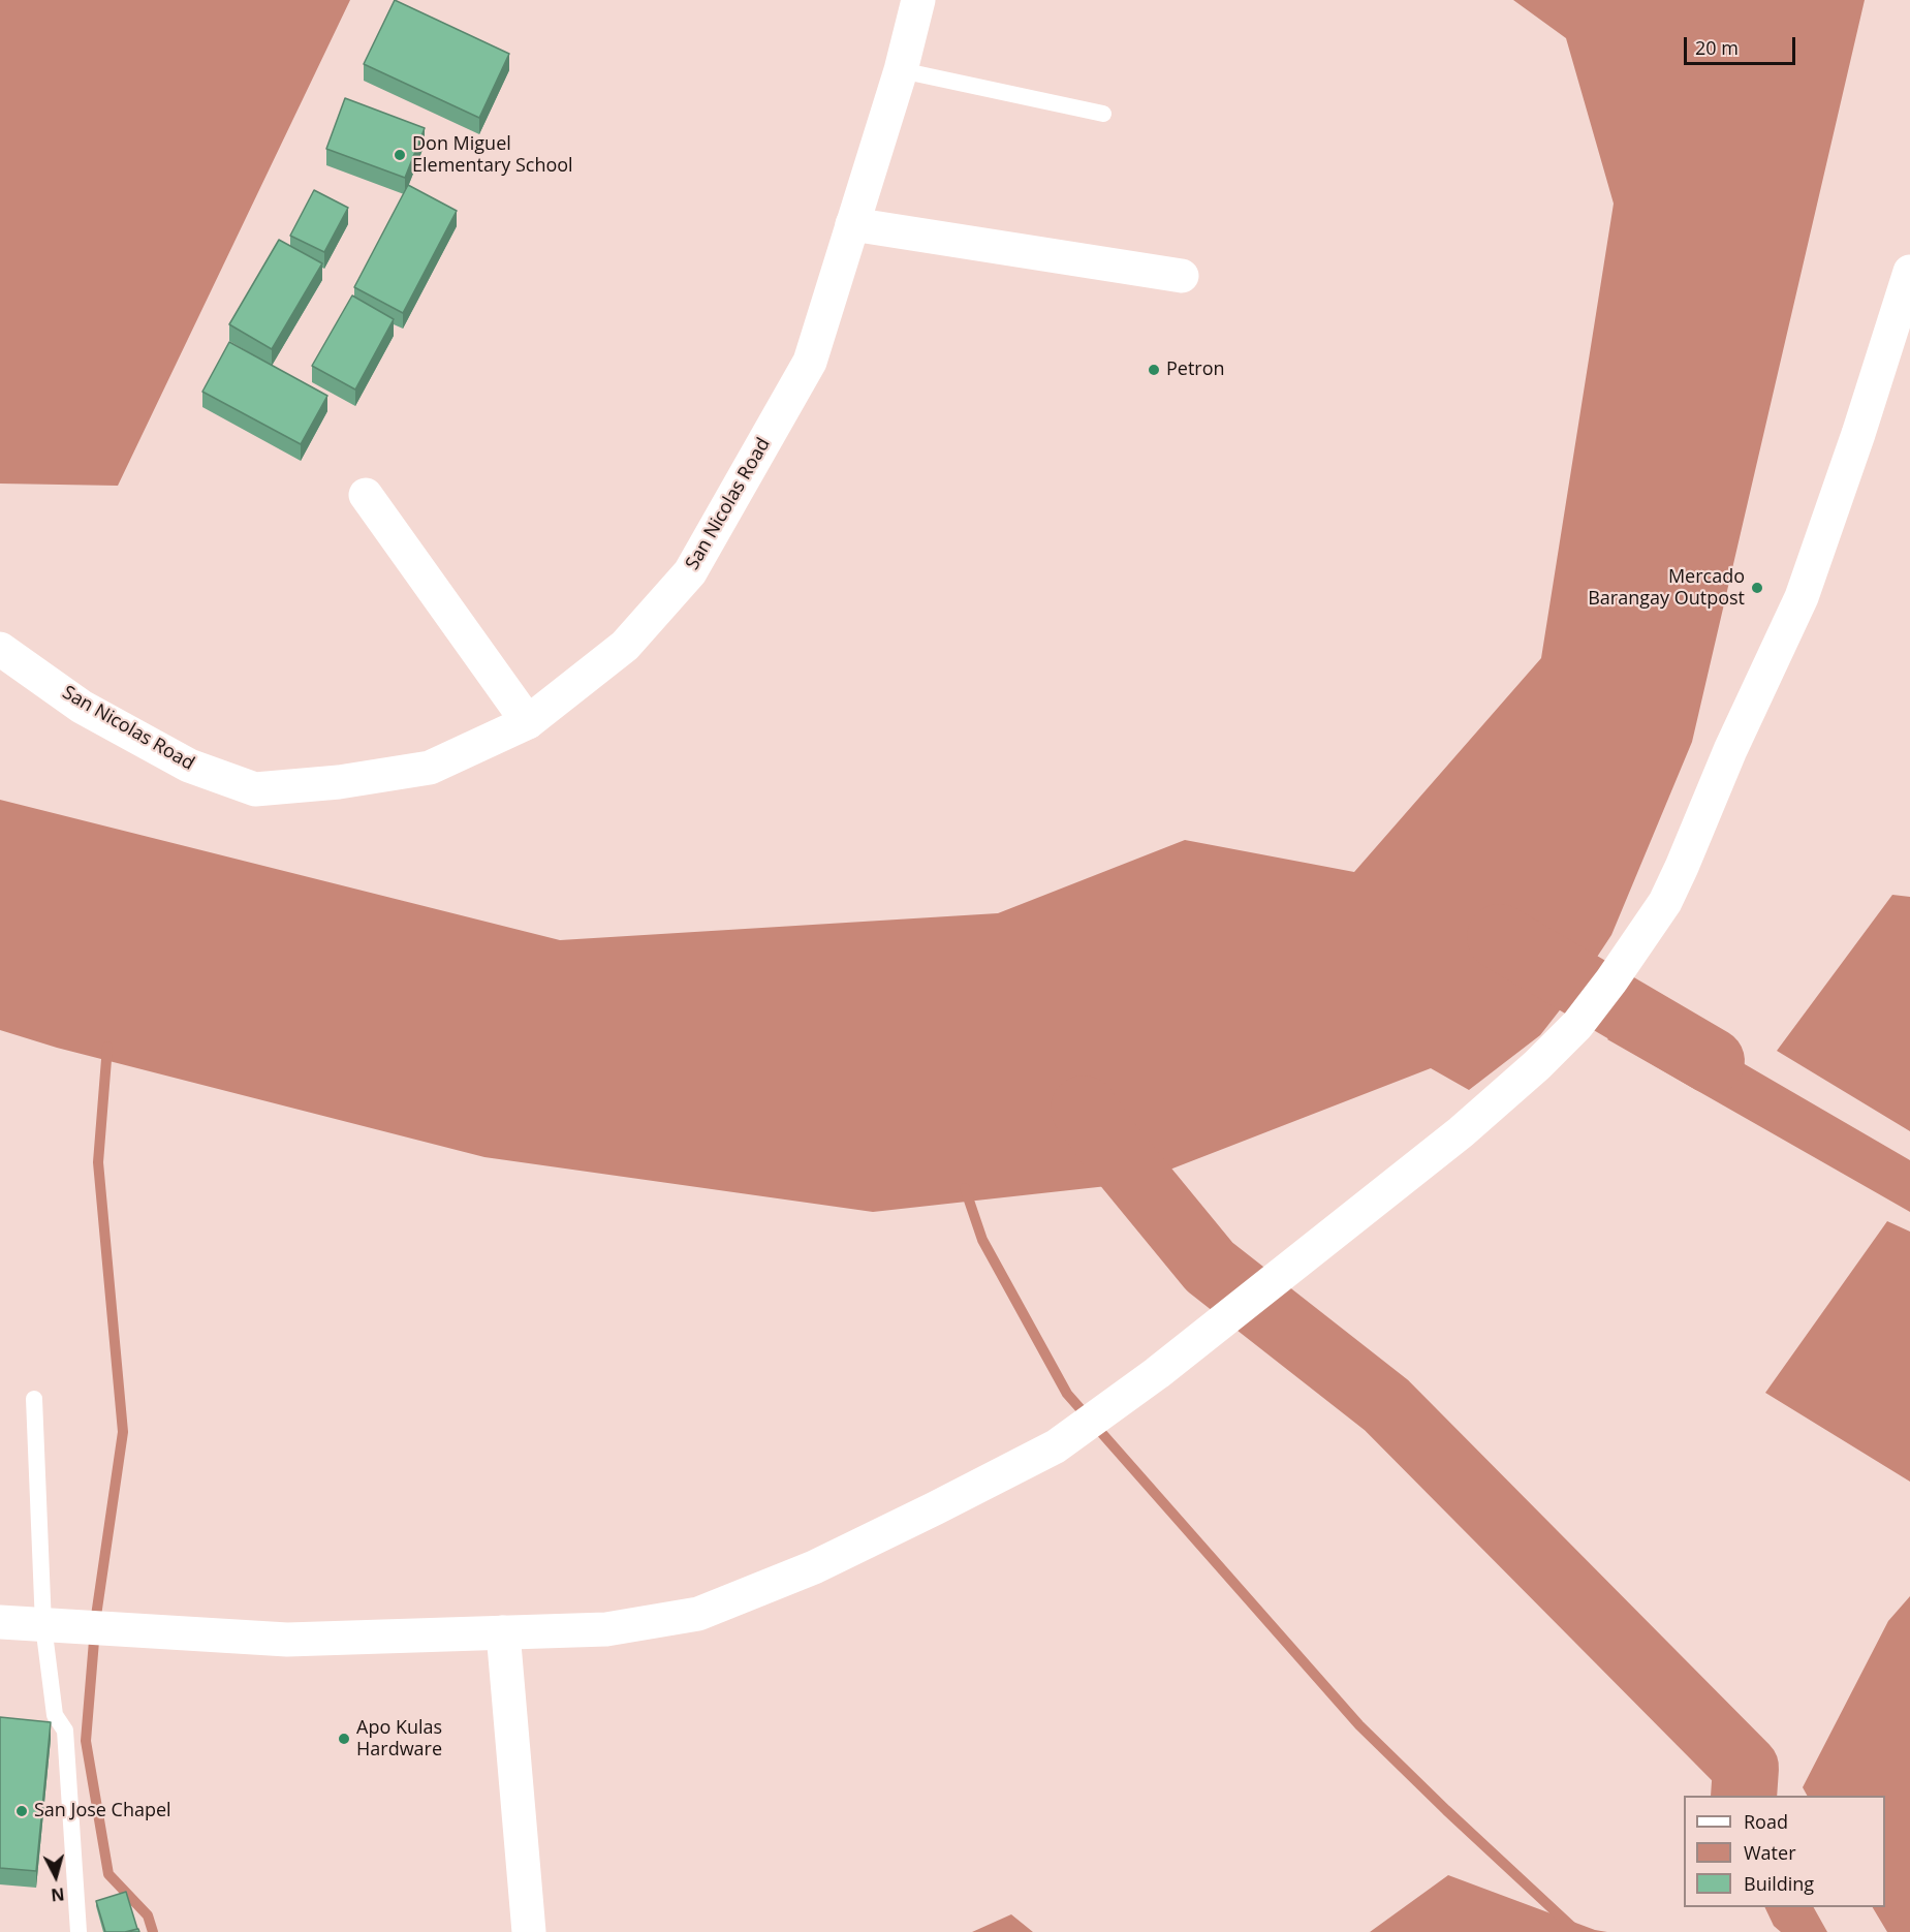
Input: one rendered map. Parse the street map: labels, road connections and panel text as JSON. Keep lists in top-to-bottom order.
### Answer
{
  "streets": {
    "street": ["San Nicolas Road"]
  },
  "places": [
    "Don Miguel Elementary School",
    "Petron",
    "Mercado Barangay Outpost",
    "Apo Kulas Hardware",
    "San Jose Chapel"
  ],
  "legend": ["Road", "Water", "Building"],
  "scale_bar": "20 m",
  "north": "bottom"
}
